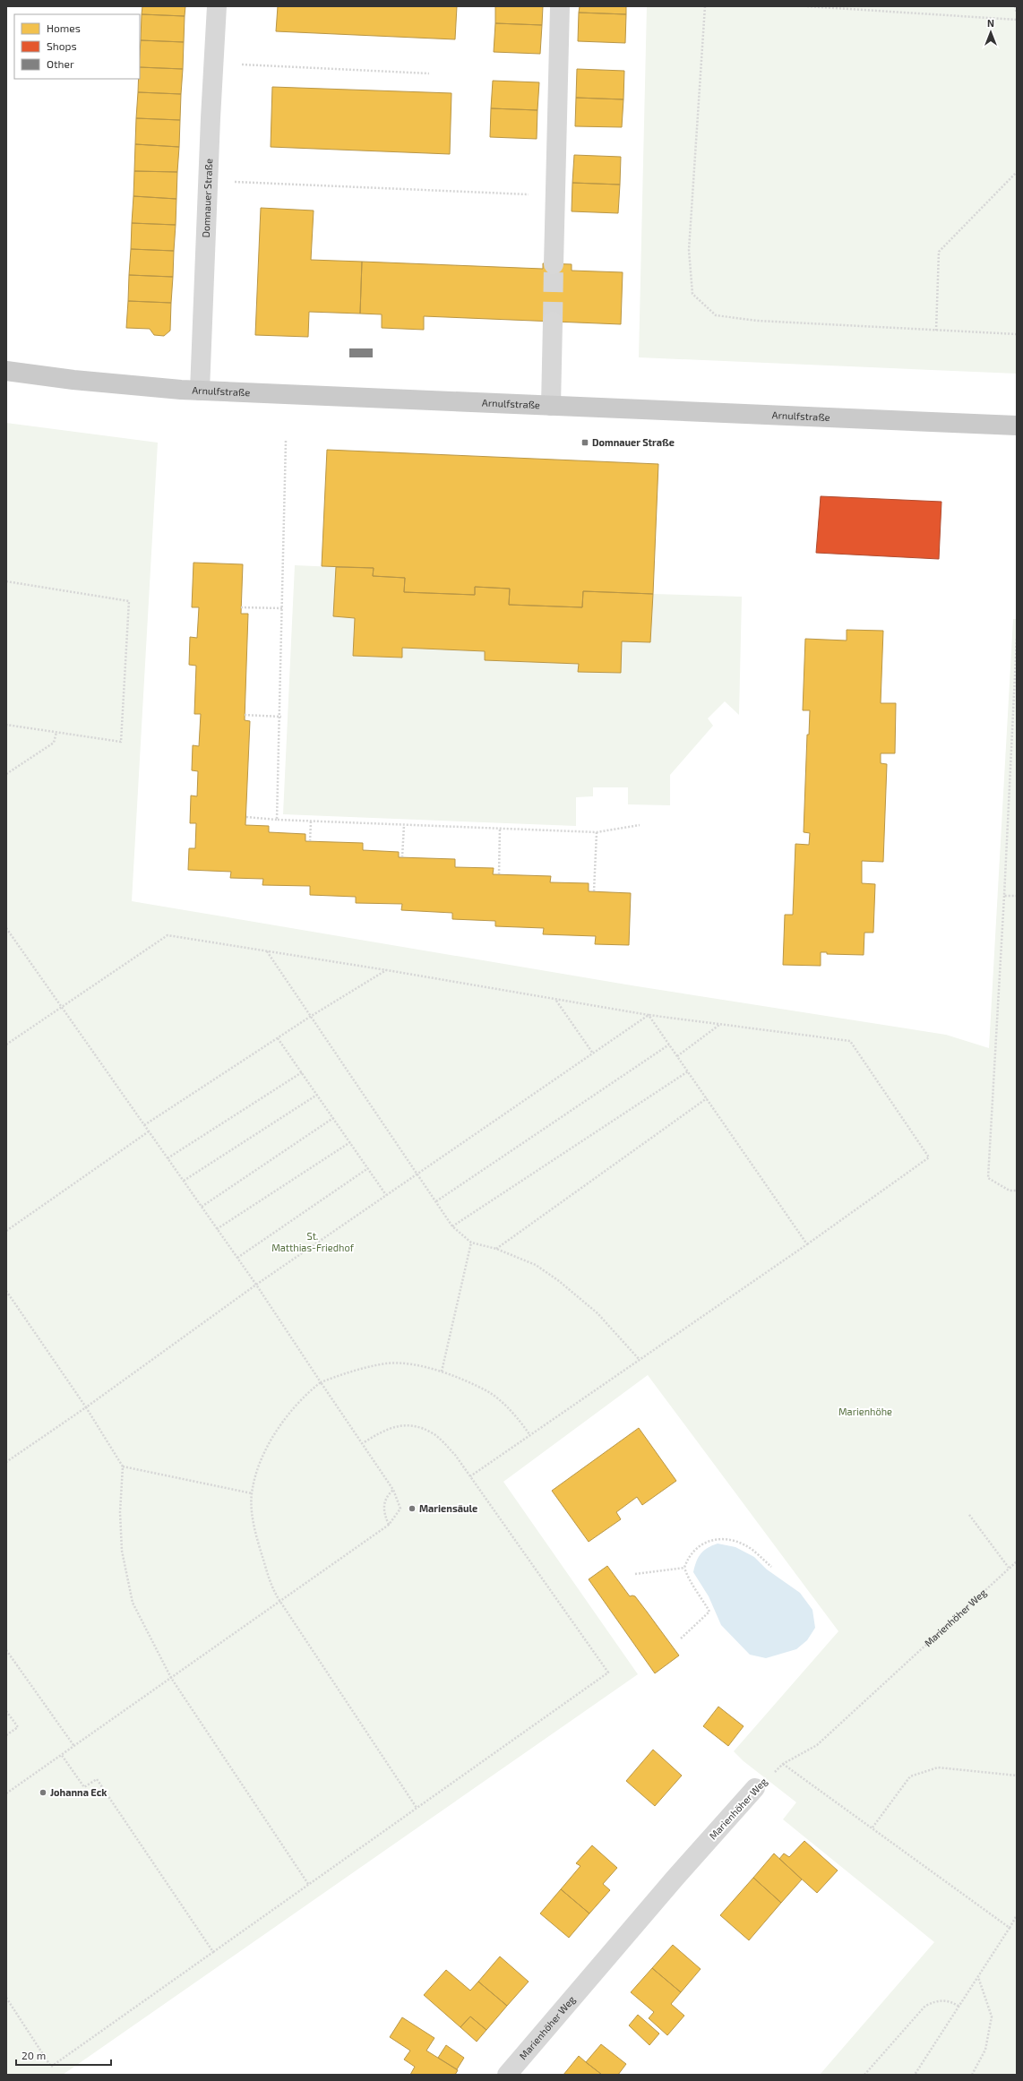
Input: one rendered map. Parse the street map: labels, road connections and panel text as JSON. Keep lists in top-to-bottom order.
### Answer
{
  "streets": {
    "main road": ["Arnulfstraße"],
    "street": ["Domnauer Straße", "Marienhöher Weg"]
  },
  "crossings": [
    ["Domnauer Straße", "Arnulfstraße"]
  ],
  "parks": ["St. Matthias-Friedhof", "Marienhöhe"],
  "places": {
    "transit": ["Domnauer Straße"],
    "other": ["Mariensäule", "Johanna Eck"]
  },
  "legend": ["Homes", "Shops", "Other"],
  "scale_bar": "20 m",
  "north": "top"
}
